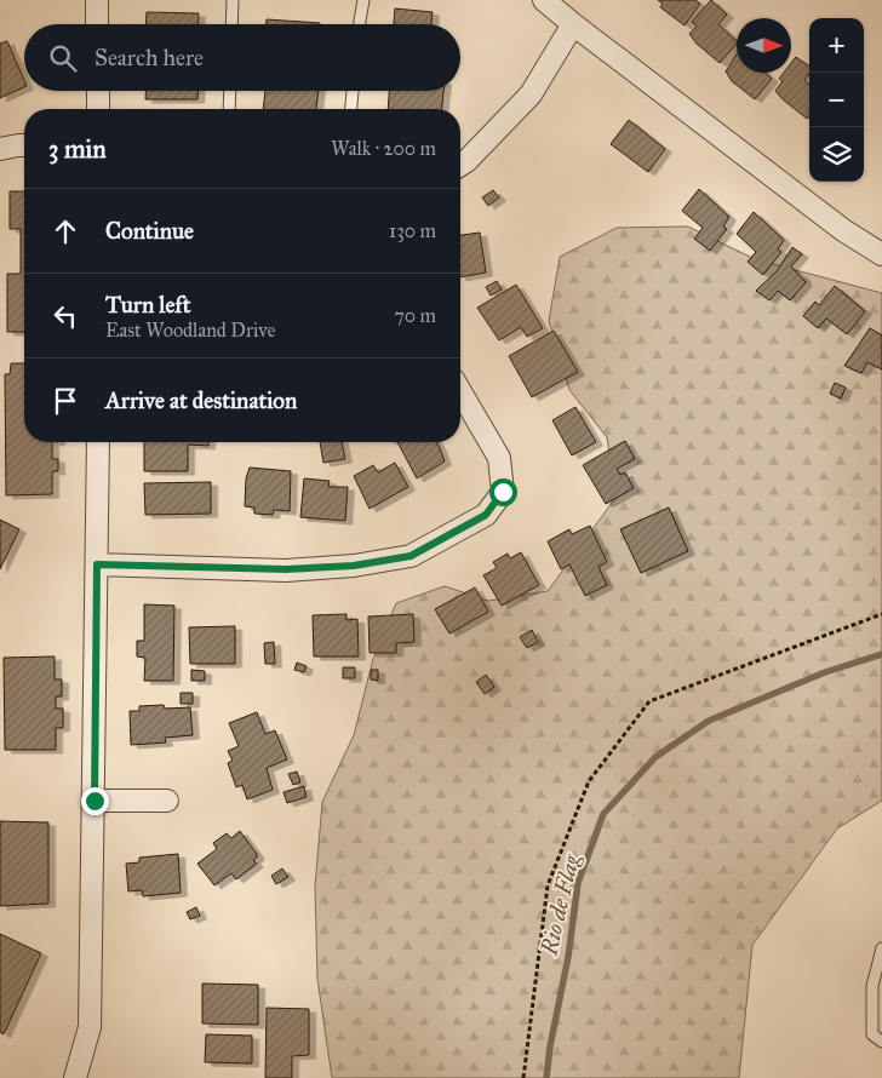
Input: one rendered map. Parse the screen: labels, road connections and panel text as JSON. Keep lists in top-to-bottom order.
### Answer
{
  "water": ["Rio de Flag"],
  "north": "right",
  "page": {
    "map_buttons": ["+", "−"],
    "search": "Search here",
    "heading": ["3 min", "Walk · 200 m"],
    "list": [
      ["Continue", "130 m"],
      ["Turn left", "East Woodland Drive", "70 m"],
      "Arrive at destination"
    ]
  }
}
